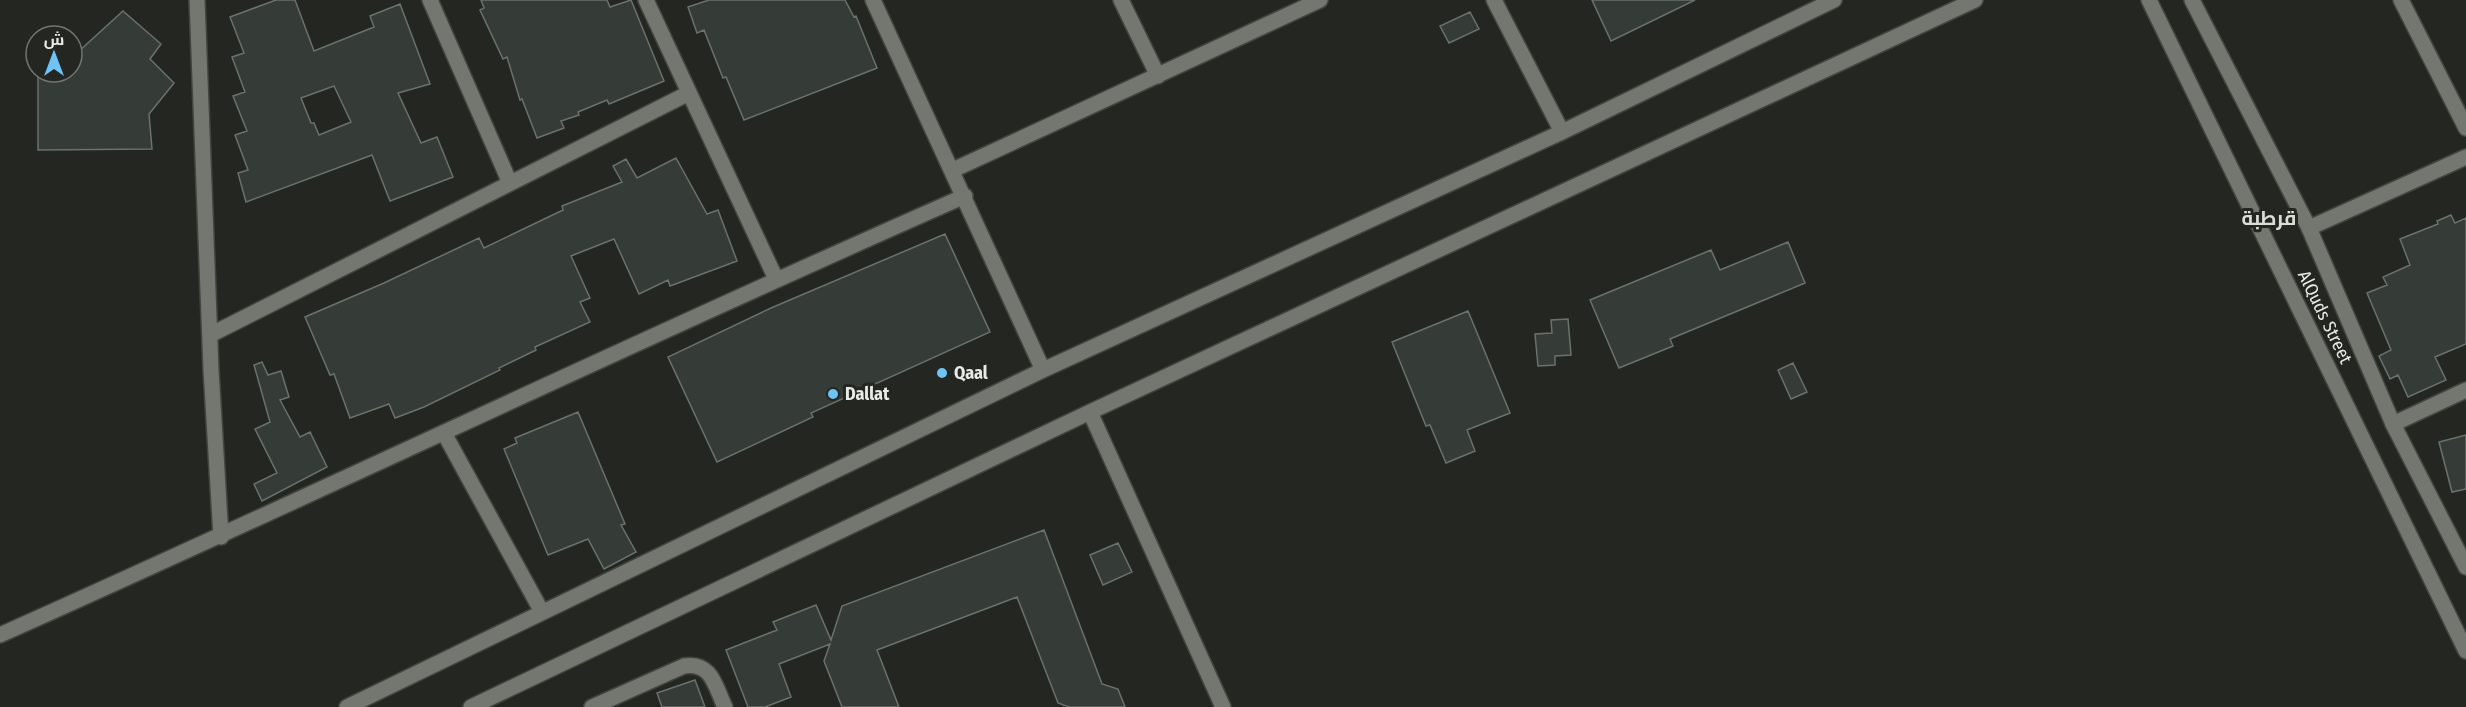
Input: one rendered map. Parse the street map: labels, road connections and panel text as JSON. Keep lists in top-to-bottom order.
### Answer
{
  "streets": {
    "street": ["AlQuds Street"]
  },
  "districts": ["قرطبة"],
  "places": ["Qaal", "Dallat"],
  "north": "top"
}
